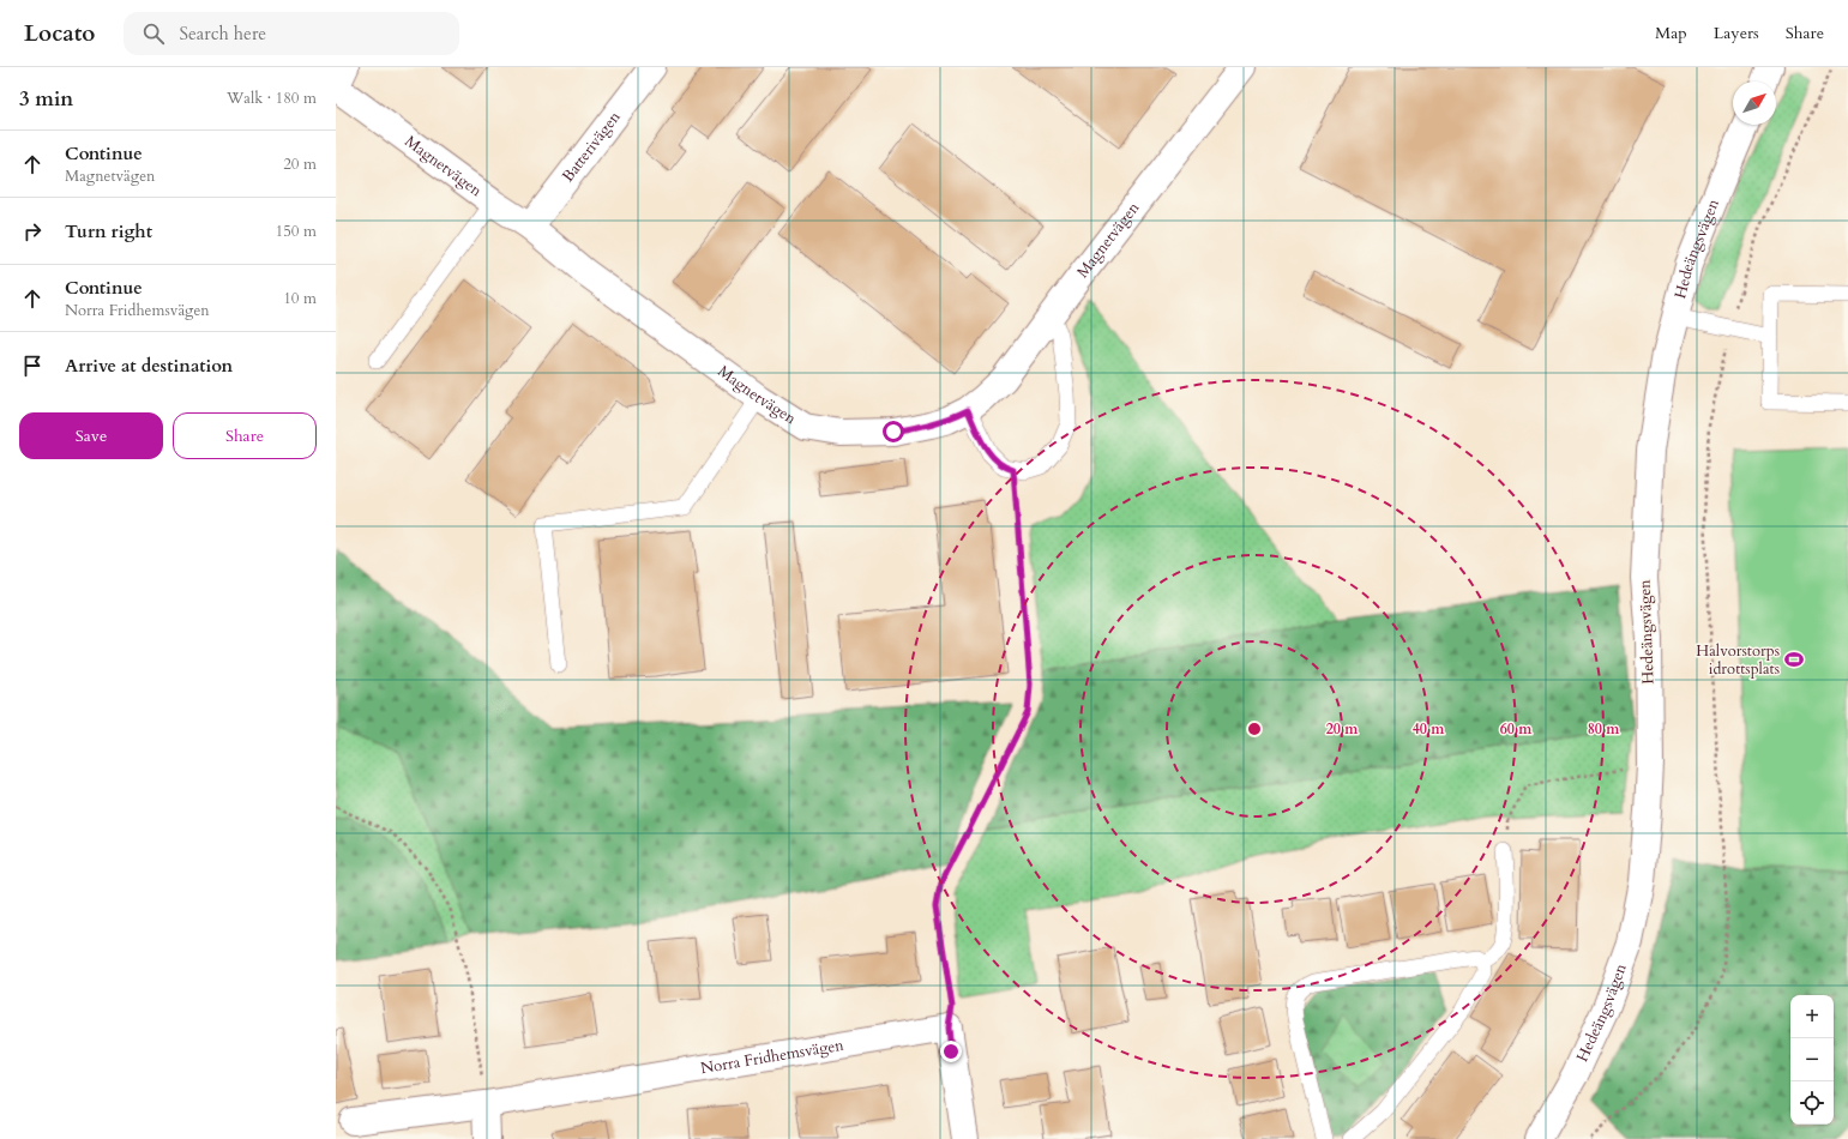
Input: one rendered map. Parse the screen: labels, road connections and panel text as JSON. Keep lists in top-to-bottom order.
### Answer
{
  "streets": {
    "street": [
      "Batterivägen",
      "Magnetvägen",
      "Hedeängsvägen",
      "Norra Fridhemsvägen"
    ]
  },
  "crossings": [
    ["Batterivägen", "Magnetvägen"]
  ],
  "places": {
    "sports": ["Halvorstorps idrottsplats"]
  },
  "north": "top right",
  "page": {
    "header": "Locato",
    "search": "Search here",
    "nav": ["Map", "Layers", "Share"],
    "heading": ["3 min", "Walk · 180 m"],
    "list": [
      ["Continue", "Magnetvägen", "20 m"],
      ["Turn right", "150 m"],
      ["Continue", "Norra Fridhemsvägen", "10 m"],
      "Arrive at destination"
    ],
    "buttons": ["Save", "Share"],
    "map_buttons": ["+", "−"]
  },
  "rings": [
    "20 m",
    "40 m",
    "60 m",
    "80 m"
  ]
}
